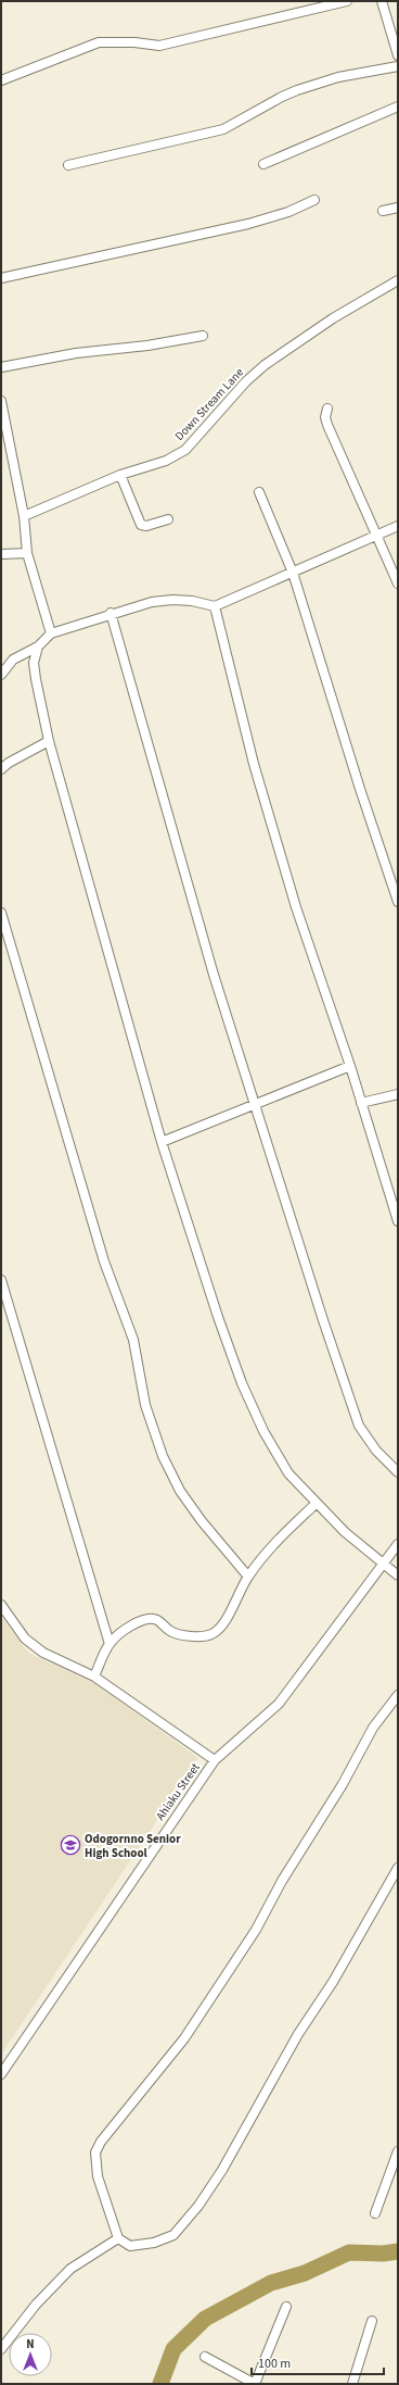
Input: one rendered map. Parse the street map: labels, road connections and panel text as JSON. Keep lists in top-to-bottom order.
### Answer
{
  "streets": {
    "street": ["Down Stream Lane", "Ahiaku Street"]
  },
  "places": {
    "school or university": ["Odogornno Senior High School"]
  },
  "scale_bar": "100 m",
  "north": "top"
}
